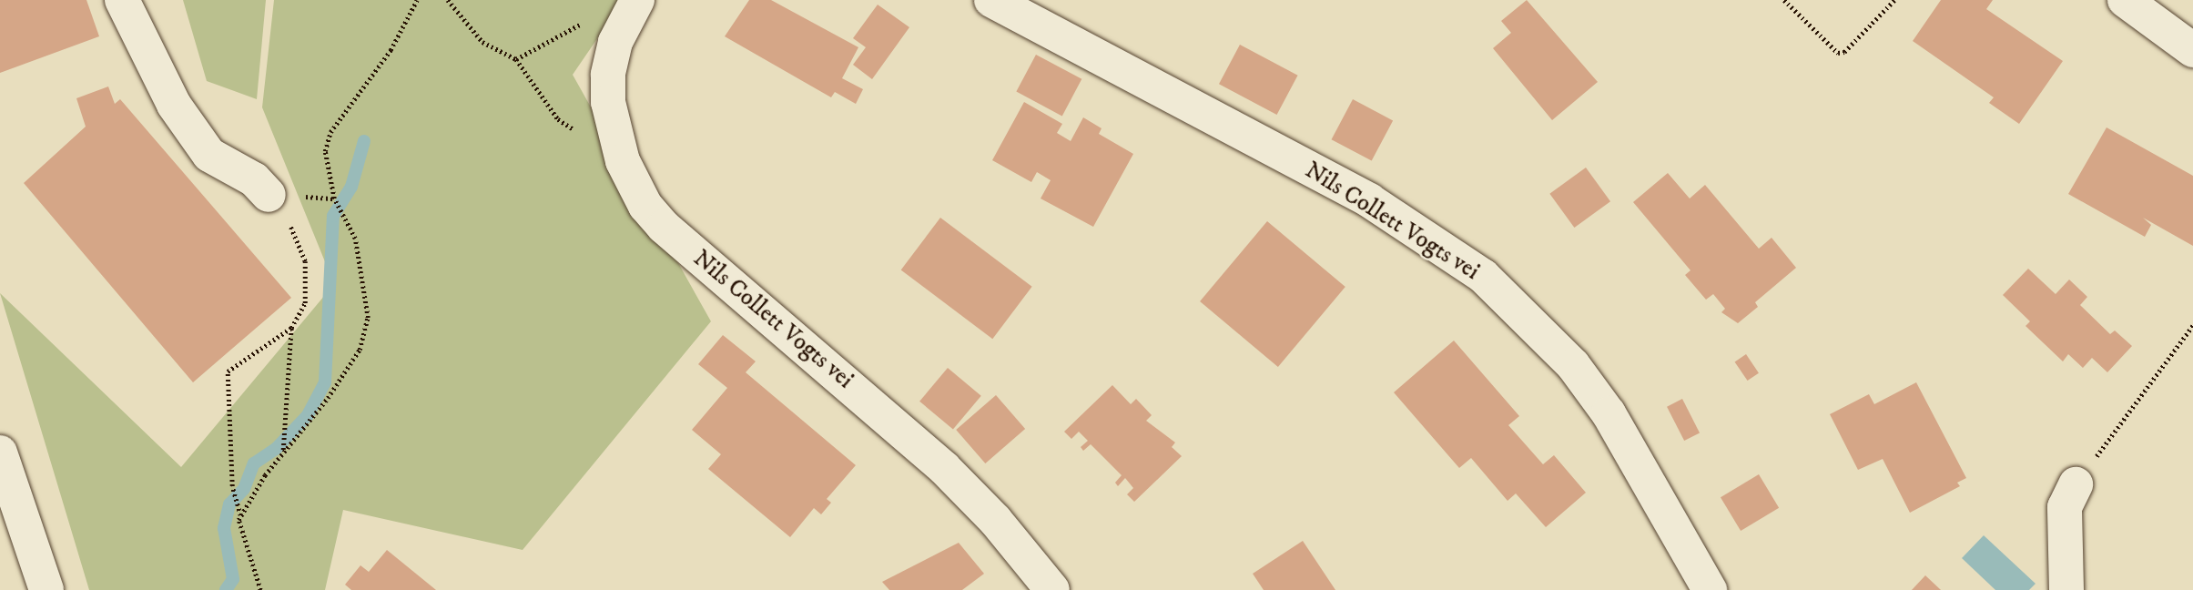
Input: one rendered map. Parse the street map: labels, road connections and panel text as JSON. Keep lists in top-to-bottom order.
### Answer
{
  "streets": {
    "street": ["Nils Collett Vogts vei"]
  }
}
